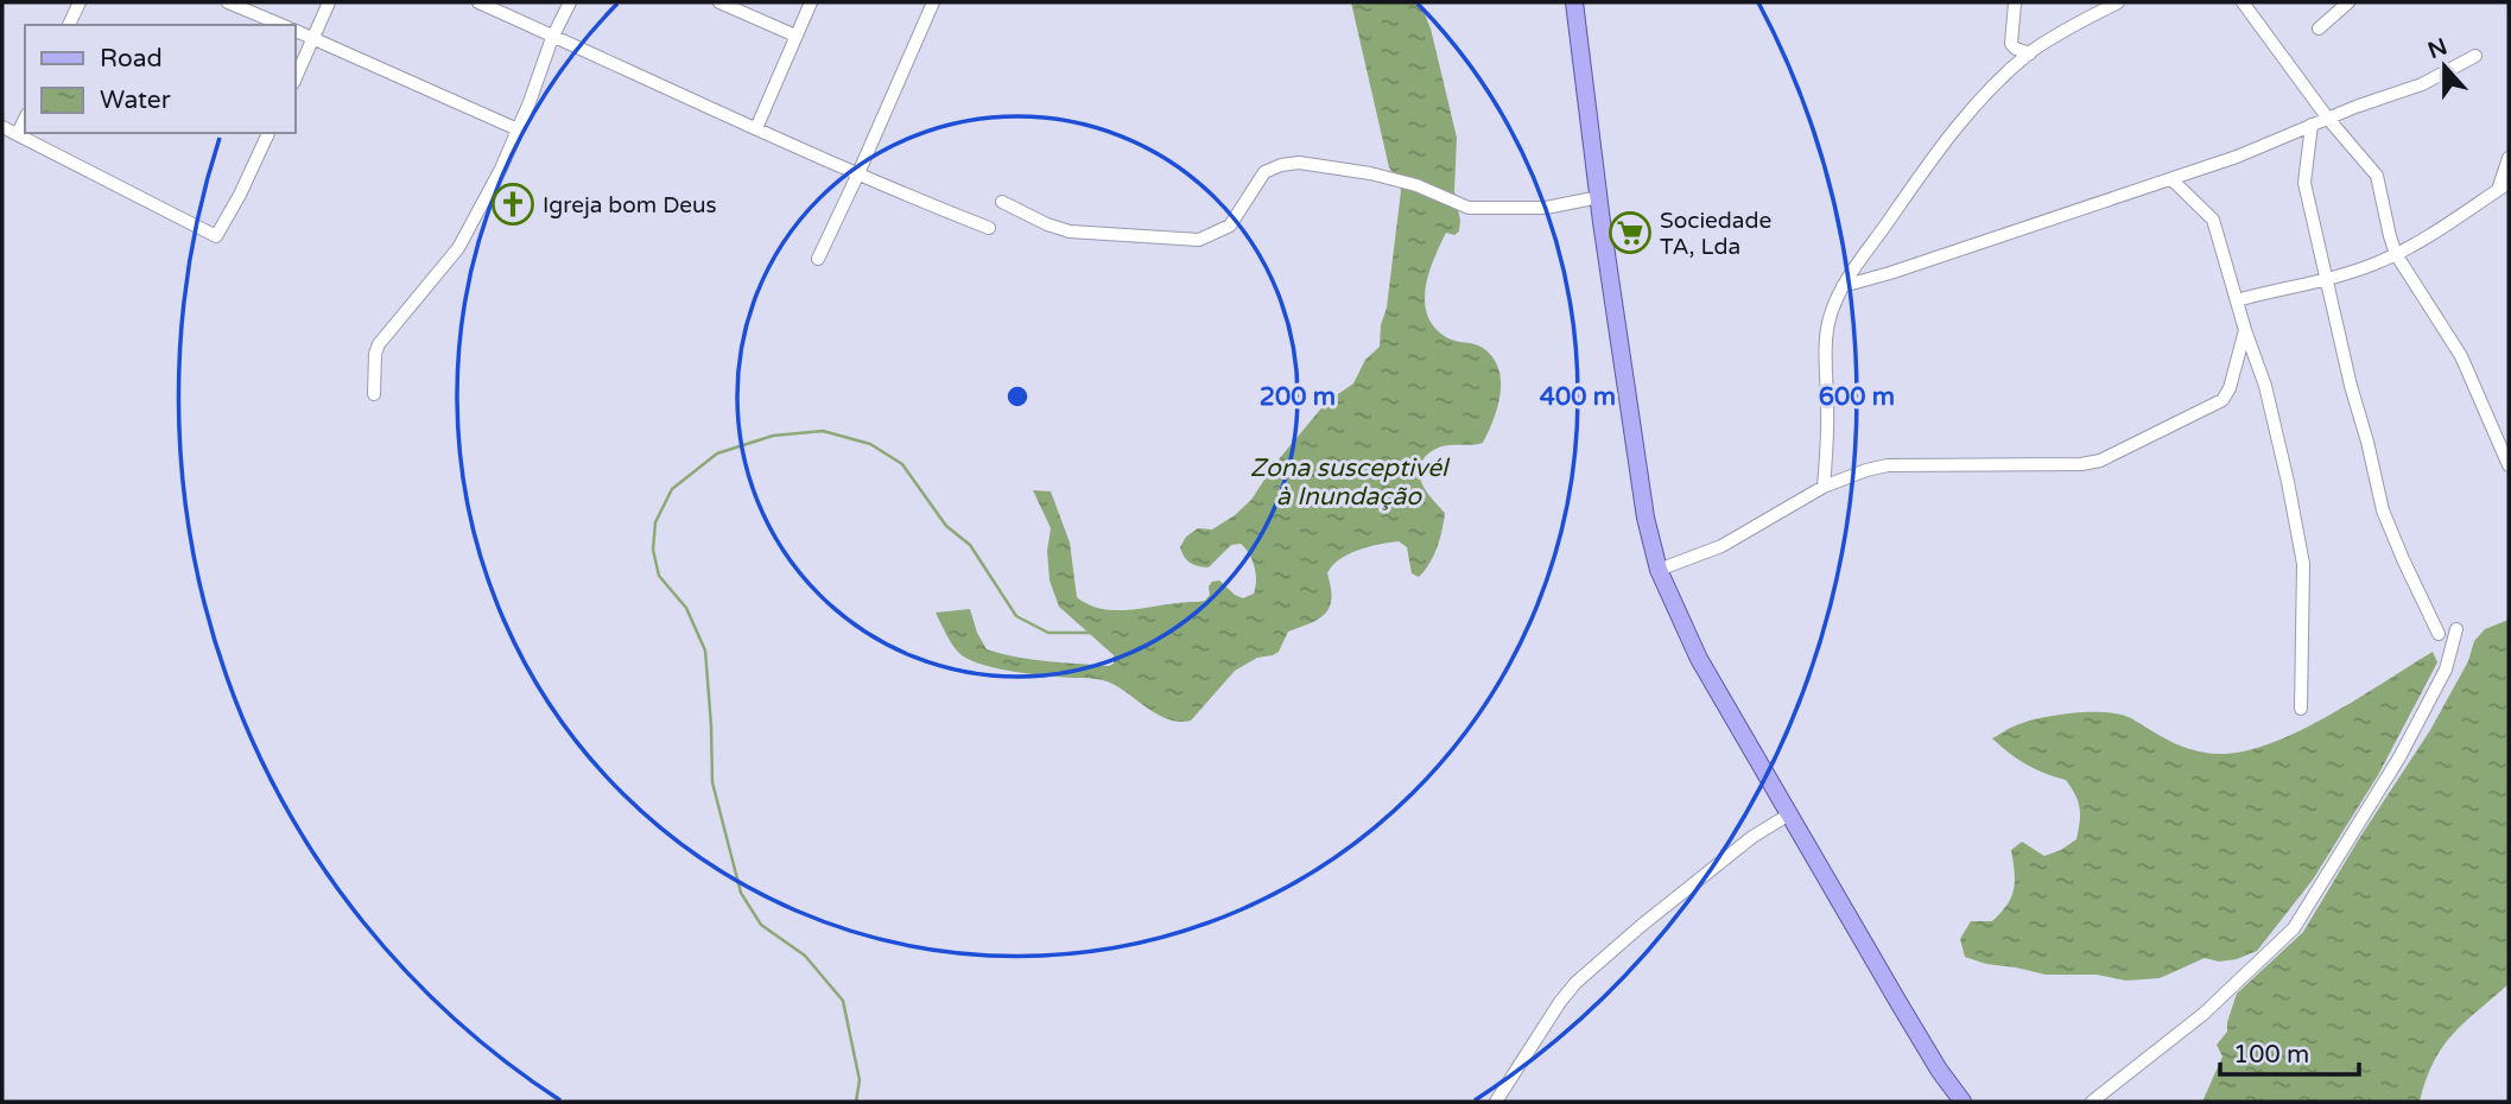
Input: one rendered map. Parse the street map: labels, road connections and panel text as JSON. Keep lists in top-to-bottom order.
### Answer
{
  "water": ["Zona susceptivél à Inundação"],
  "places": {
    "church": ["Igreja bom Deus"],
    "supermarket": ["Sociedade TA, Lda"]
  },
  "legend": ["Road", "Water"],
  "scale_bar": "100 m",
  "north": "top",
  "rings": ["200 m", "400 m", "600 m"]
}
